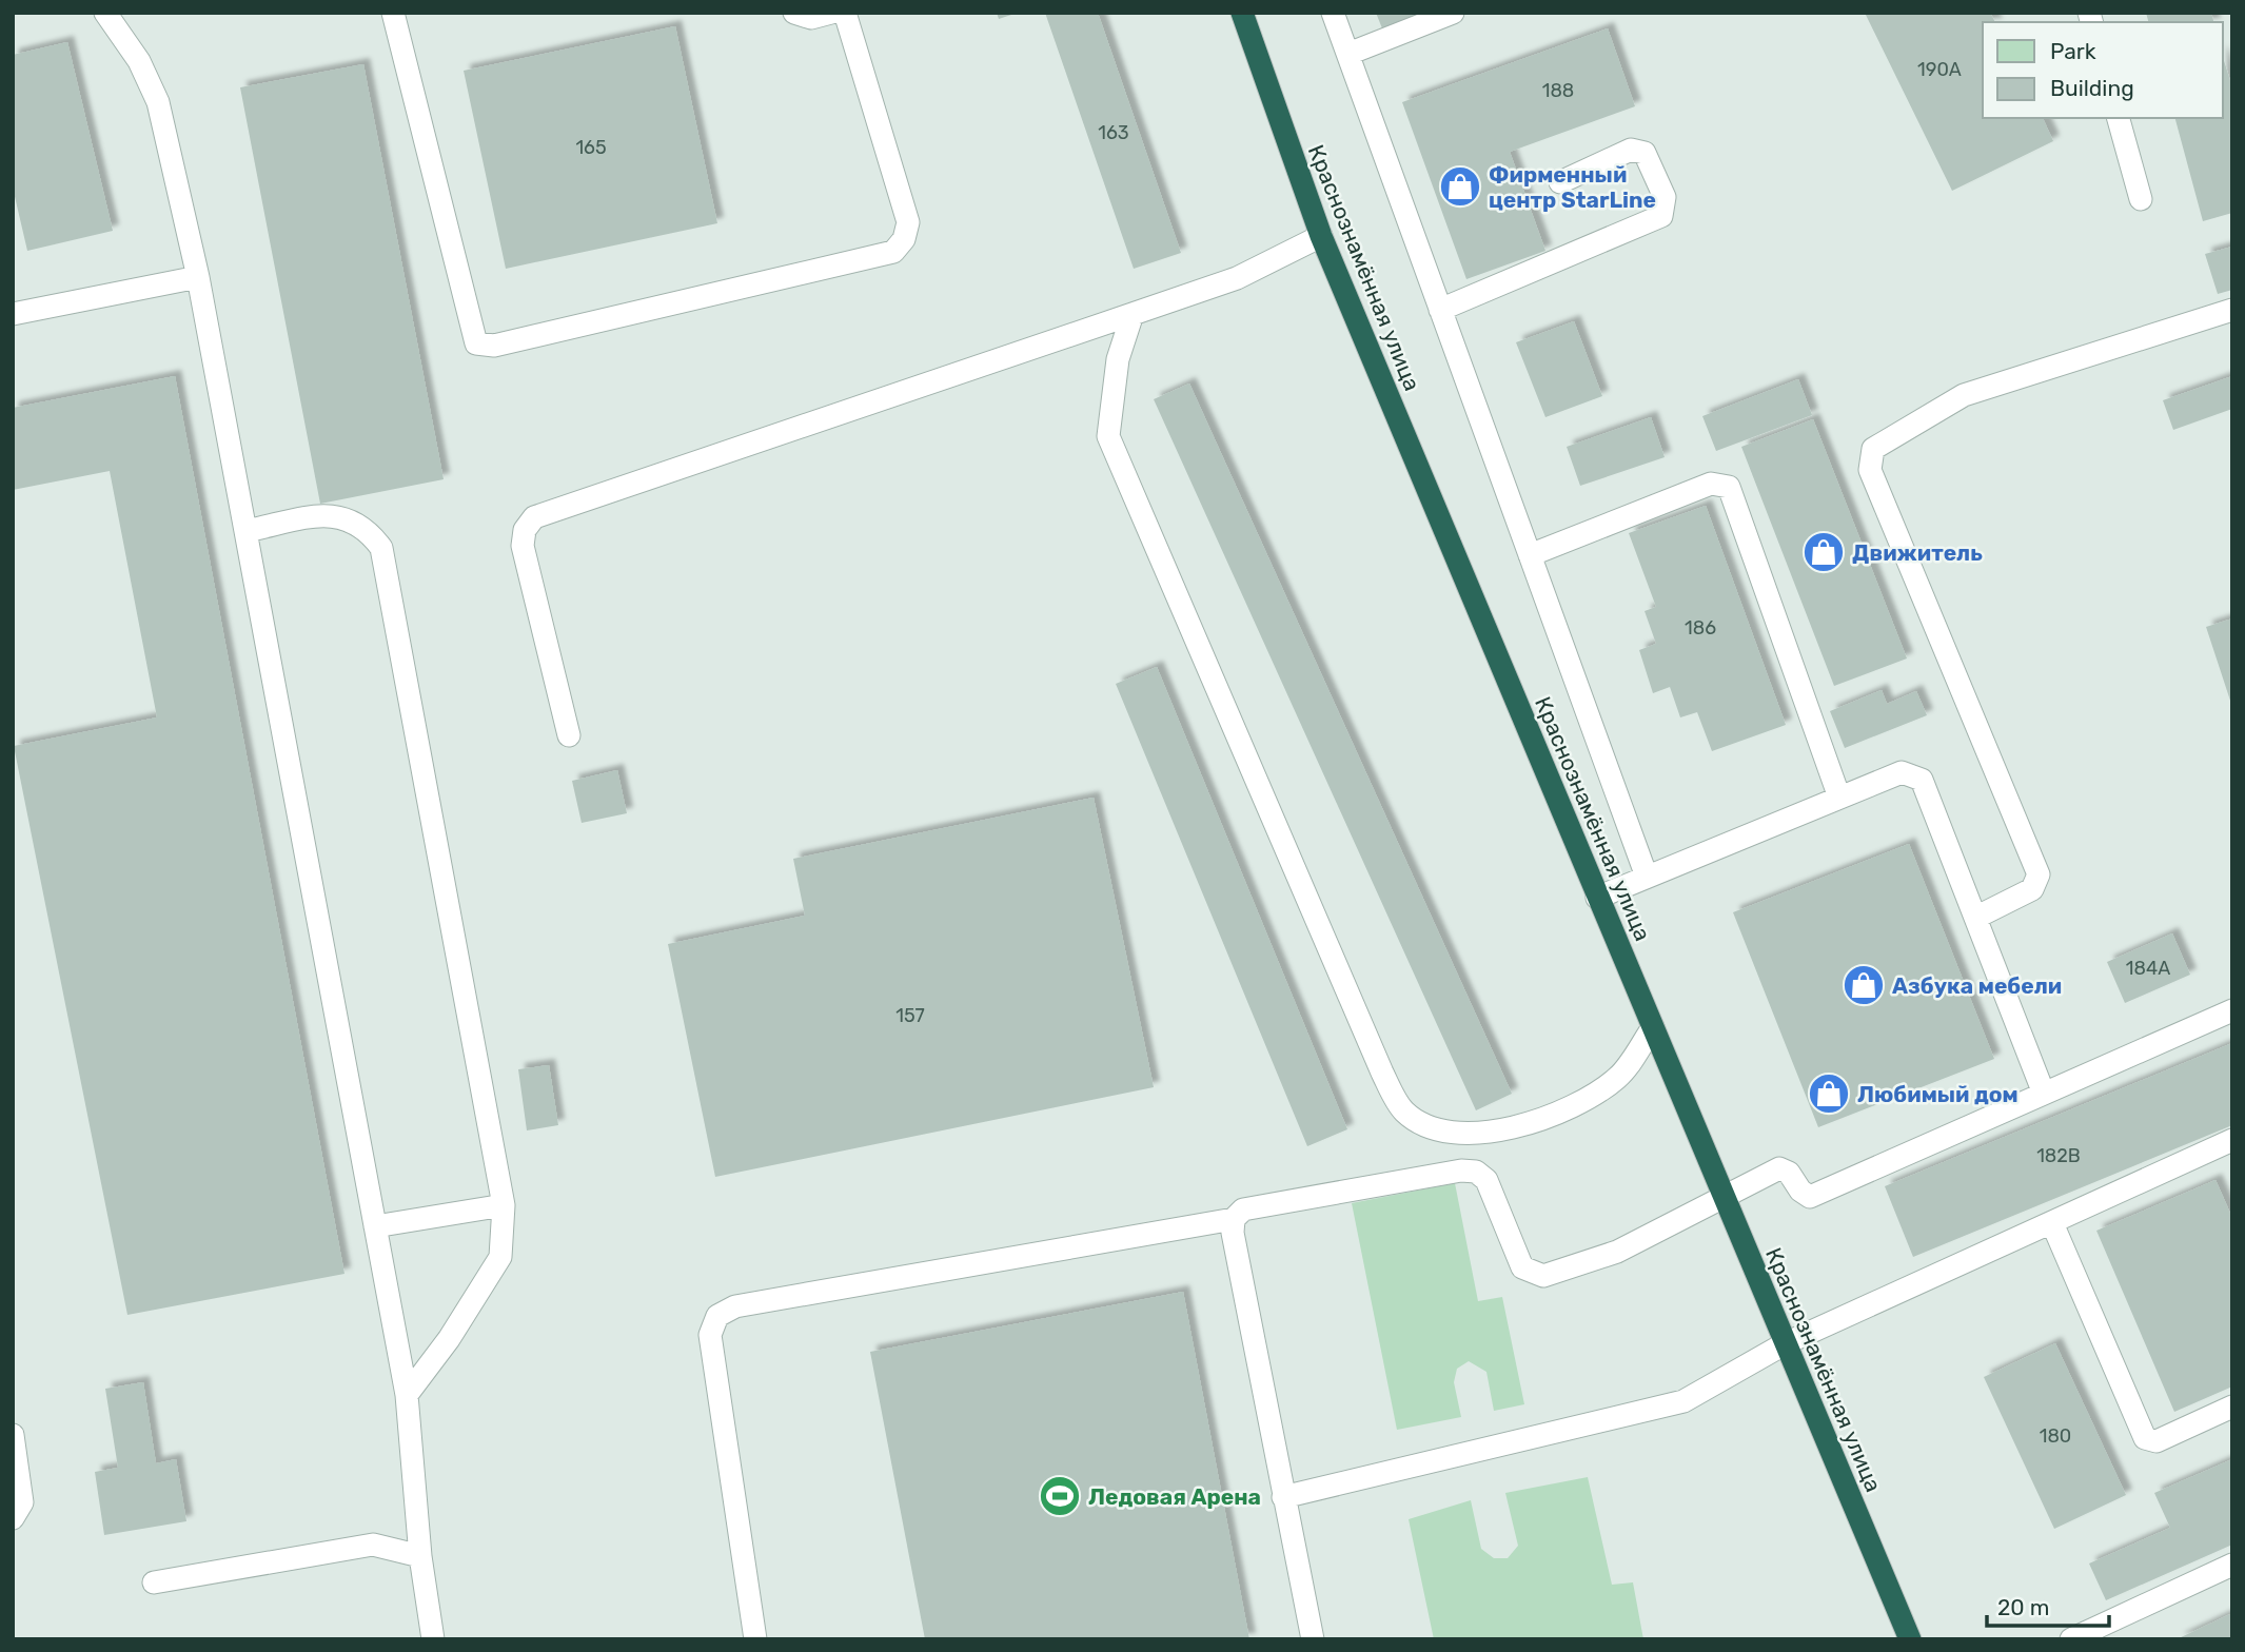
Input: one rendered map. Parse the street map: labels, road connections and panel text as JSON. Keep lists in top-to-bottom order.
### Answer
{
  "streets": {
    "highway": ["Краснознамённая улица"]
  },
  "places": {
    "shop": [
      "Фирменный центр StarLine",
      "Движитель",
      "Азбука мебели",
      "Любимый дом"
    ],
    "sports": ["Ледовая Арена"]
  },
  "house_numbers": [
    "190А",
    "188",
    "163",
    "165",
    "186",
    "184А",
    "157",
    "182В",
    "180"
  ],
  "legend": ["Park", "Building"],
  "scale_bar": "20 m"
}
